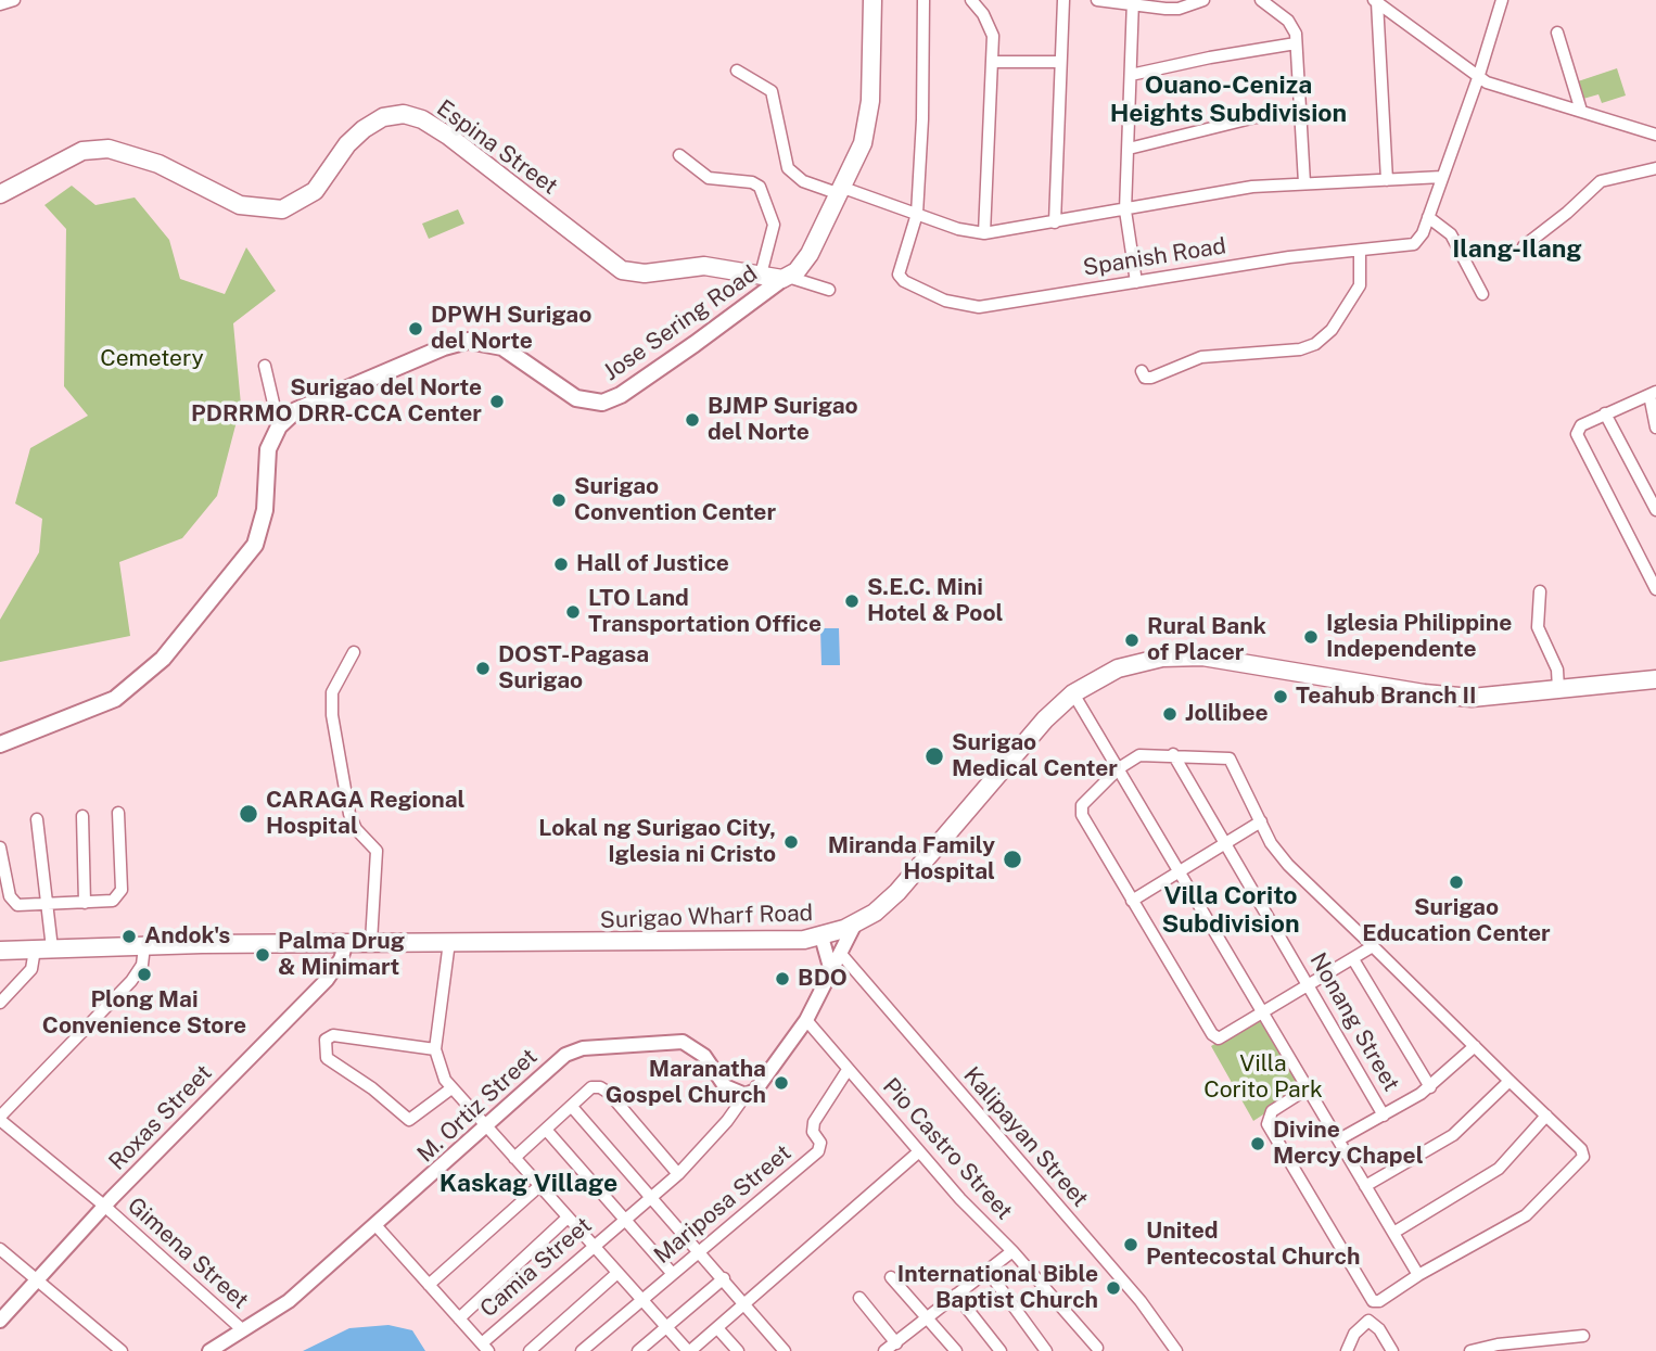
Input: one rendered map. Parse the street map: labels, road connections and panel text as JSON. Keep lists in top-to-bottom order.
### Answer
{
  "streets": {
    "main road": ["Espina Street", "Jose Sering Road", "Surigao Wharf Road"],
    "street": [
      "Spanish Road",
      "Nonang Street",
      "M. Ortiz Street",
      "Roxas Street",
      "Kalipayan Street",
      "Pio Castro Street",
      "Mariposa Street",
      "Gimena Street",
      "Camia Street"
    ]
  },
  "crossings": [
    ["Espina Street", "Jose Sering Road"],
    ["Surigao Wharf Road", "Roxas Street"],
    ["M. Ortiz Street", "Gimena Street"],
    ["M. Ortiz Street", "Camia Street"],
    ["Roxas Street", "Gimena Street"],
    ["Pio Castro Street", "Mariposa Street"]
  ],
  "districts": [
    "Ouano-Ceniza Heights Subdivision",
    "Ilang-Ilang",
    "Villa Corito Subdivision",
    "Kaskag Village"
  ],
  "parks": ["Cemetery", "Villa Corito Park"],
  "places": [
    "DPWH Surigao del Norte",
    "Surigao del Norte PDRRMO DRR-CCA Center",
    "BJMP Surigao del Norte",
    "Surigao Convention Center",
    "Hall of Justice",
    "S.E.C. Mini Hotel & Pool",
    "LTO Land Transportation Office",
    "Iglesia Philippine Independente",
    "Rural Bank of Placer",
    "DOST-Pagasa Surigao",
    "Teahub Branch II",
    "Jollibee",
    "Surigao Medical Center",
    "CARAGA Regional Hospital",
    "Lokal ng Surigao City, Iglesia ni Cristo",
    "Miranda Family Hospital",
    "Surigao Education Center",
    "Andok's",
    "Palma Drug & Minimart",
    "Plong Mai Convenience Store",
    "BDO",
    "Maranatha Gospel Church",
    "Divine Mercy Chapel",
    "United Pentecostal Church",
    "International Bible Baptist Church"
  ]
}
